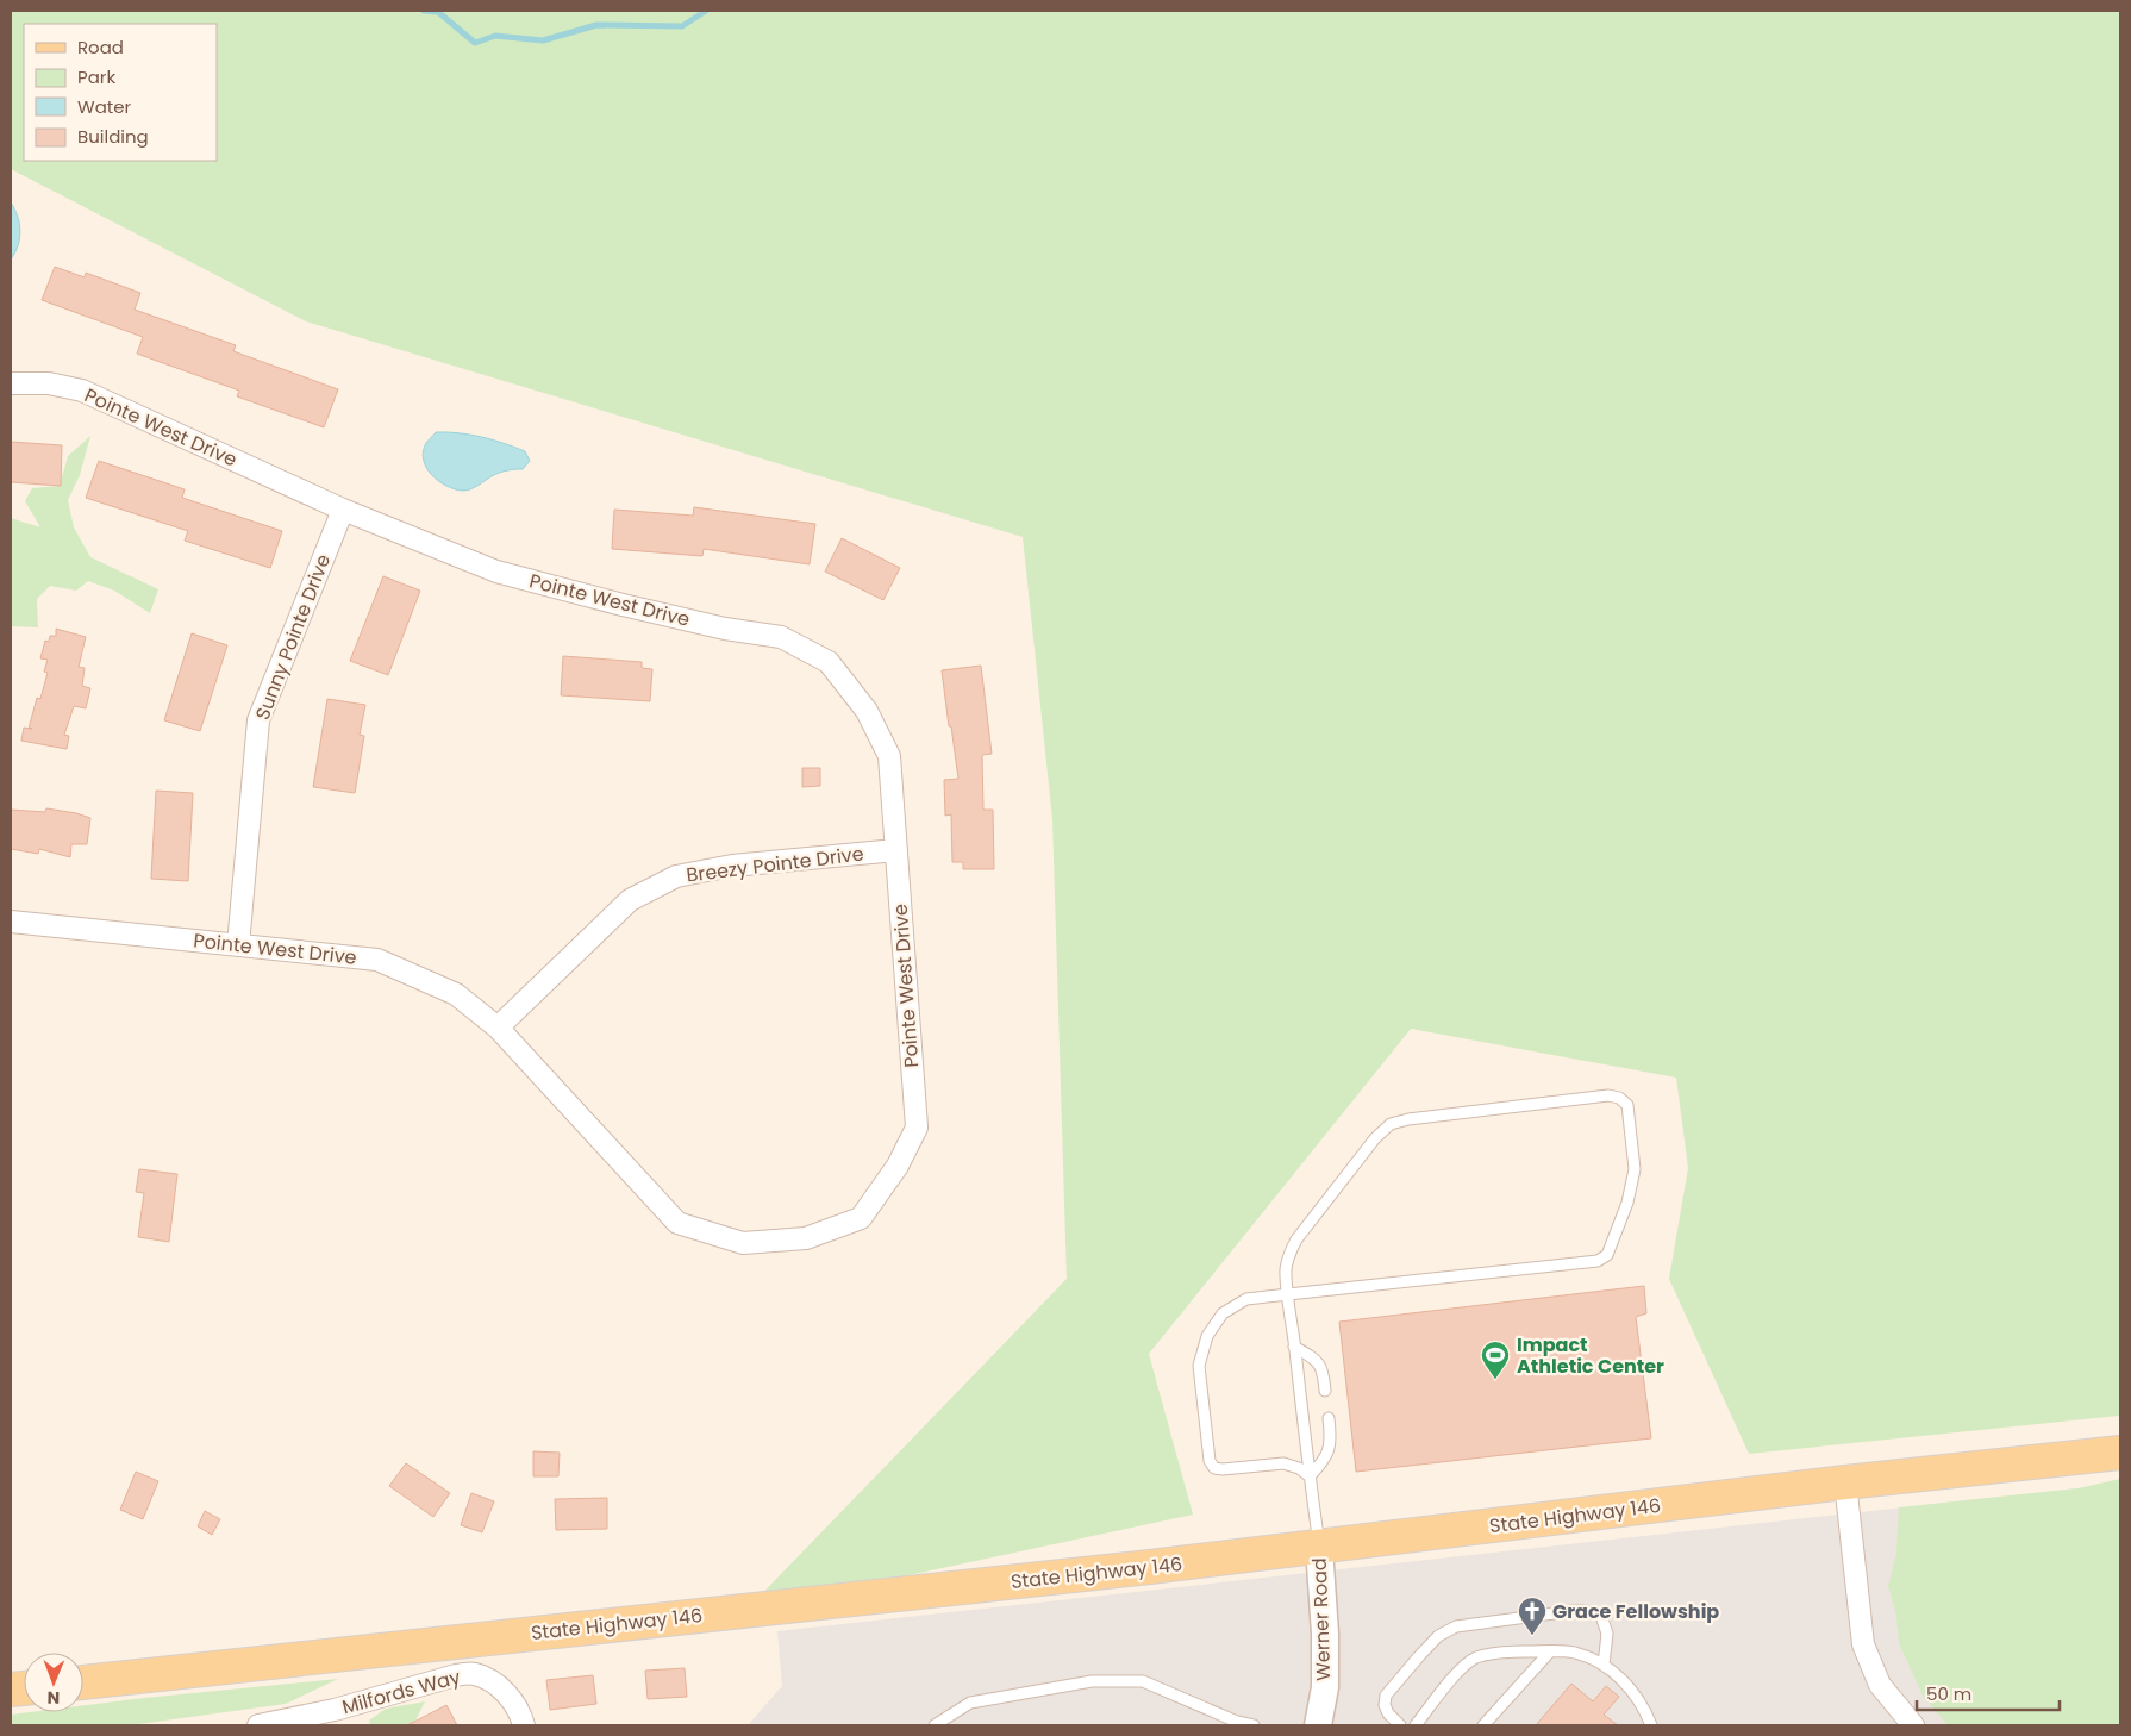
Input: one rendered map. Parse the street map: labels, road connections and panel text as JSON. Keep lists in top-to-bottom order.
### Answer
{
  "streets": {
    "main road": ["State Highway 146"],
    "street": [
      "Pointe West Drive",
      "Sunny Pointe Drive",
      "Breezy Pointe Drive",
      "Werner Road",
      "Milfords Way"
    ]
  },
  "crossings": [
    ["Pointe West Drive", "Sunny Pointe Drive"],
    ["Pointe West Drive", "Breezy Pointe Drive"],
    ["State Highway 146", "Werner Road"]
  ],
  "places": {
    "sports": ["Impact Athletic Center"],
    "church": ["Grace Fellowship"]
  },
  "legend": [
    "Road",
    "Park",
    "Water",
    "Building"
  ],
  "scale_bar": "50 m",
  "north": "bottom"
}
